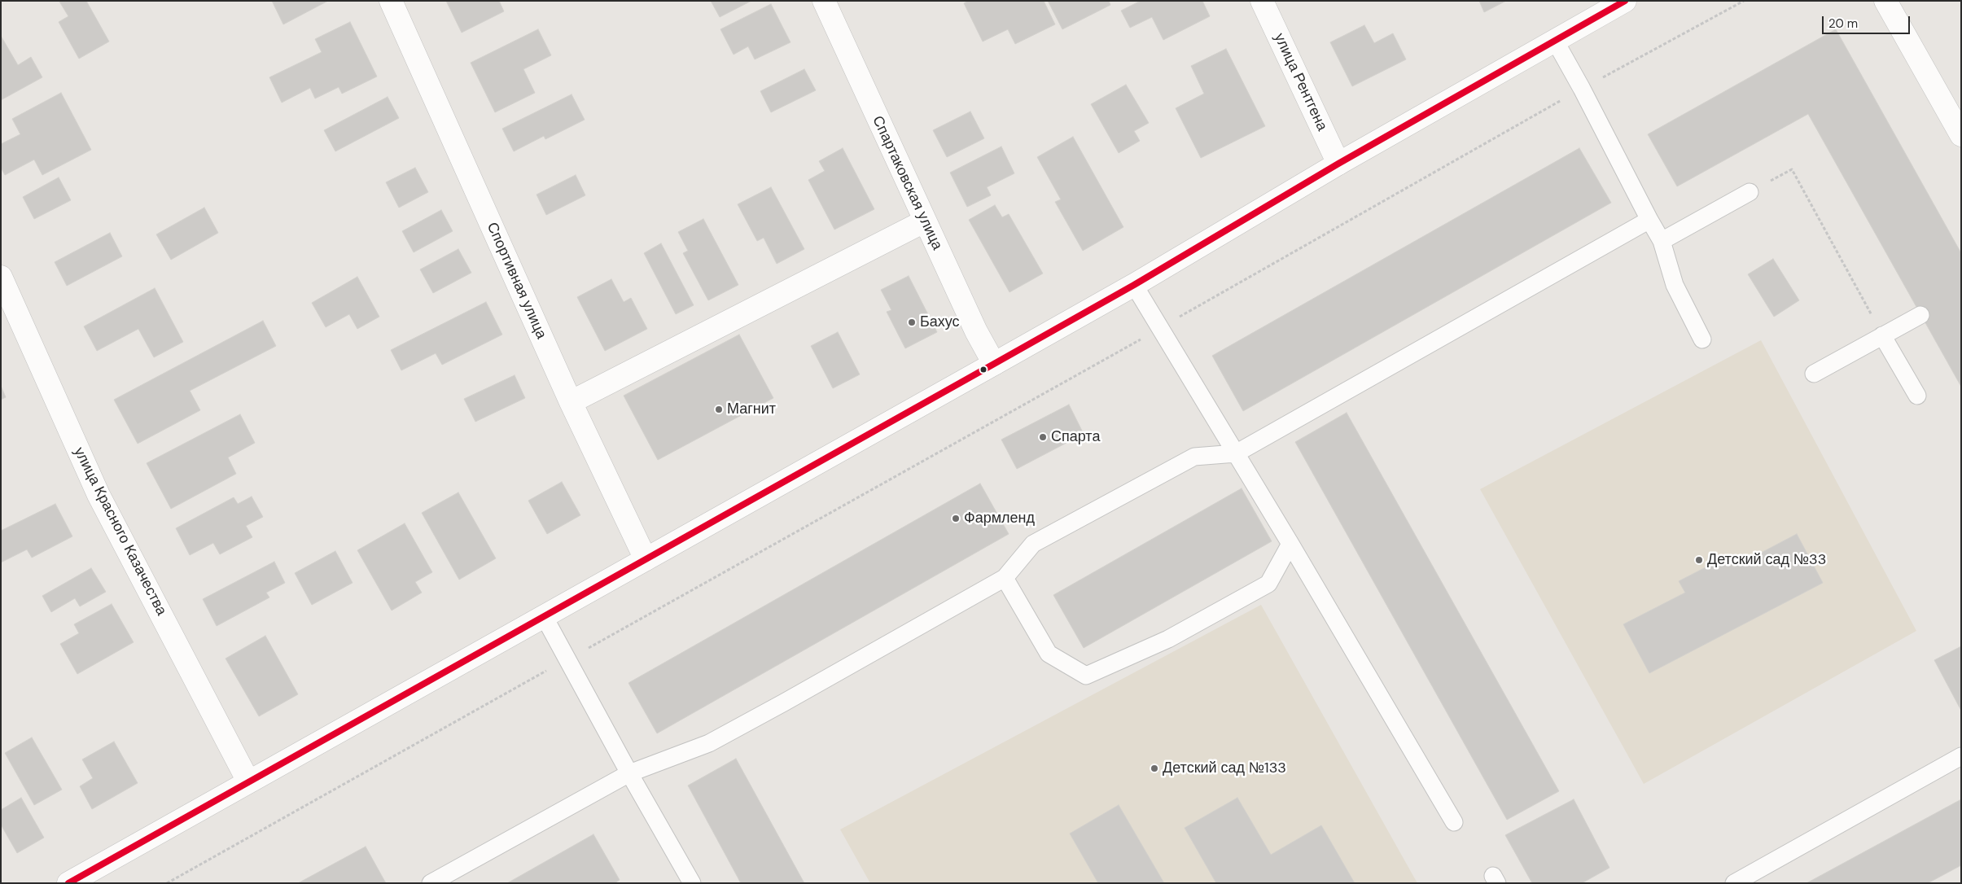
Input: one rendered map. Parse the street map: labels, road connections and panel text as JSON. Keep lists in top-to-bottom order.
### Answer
{
  "streets": {
    "street": [
      "улица Рентгена",
      "Спартаковская улица",
      "Спортивная улица",
      "улица Красного Казачества"
    ]
  },
  "places": [
    "Бахус",
    "Магнит",
    "Спарта",
    "Фармленд",
    "Детский сад №33",
    "Детский сад №133"
  ],
  "scale_bar": "20 m"
}
